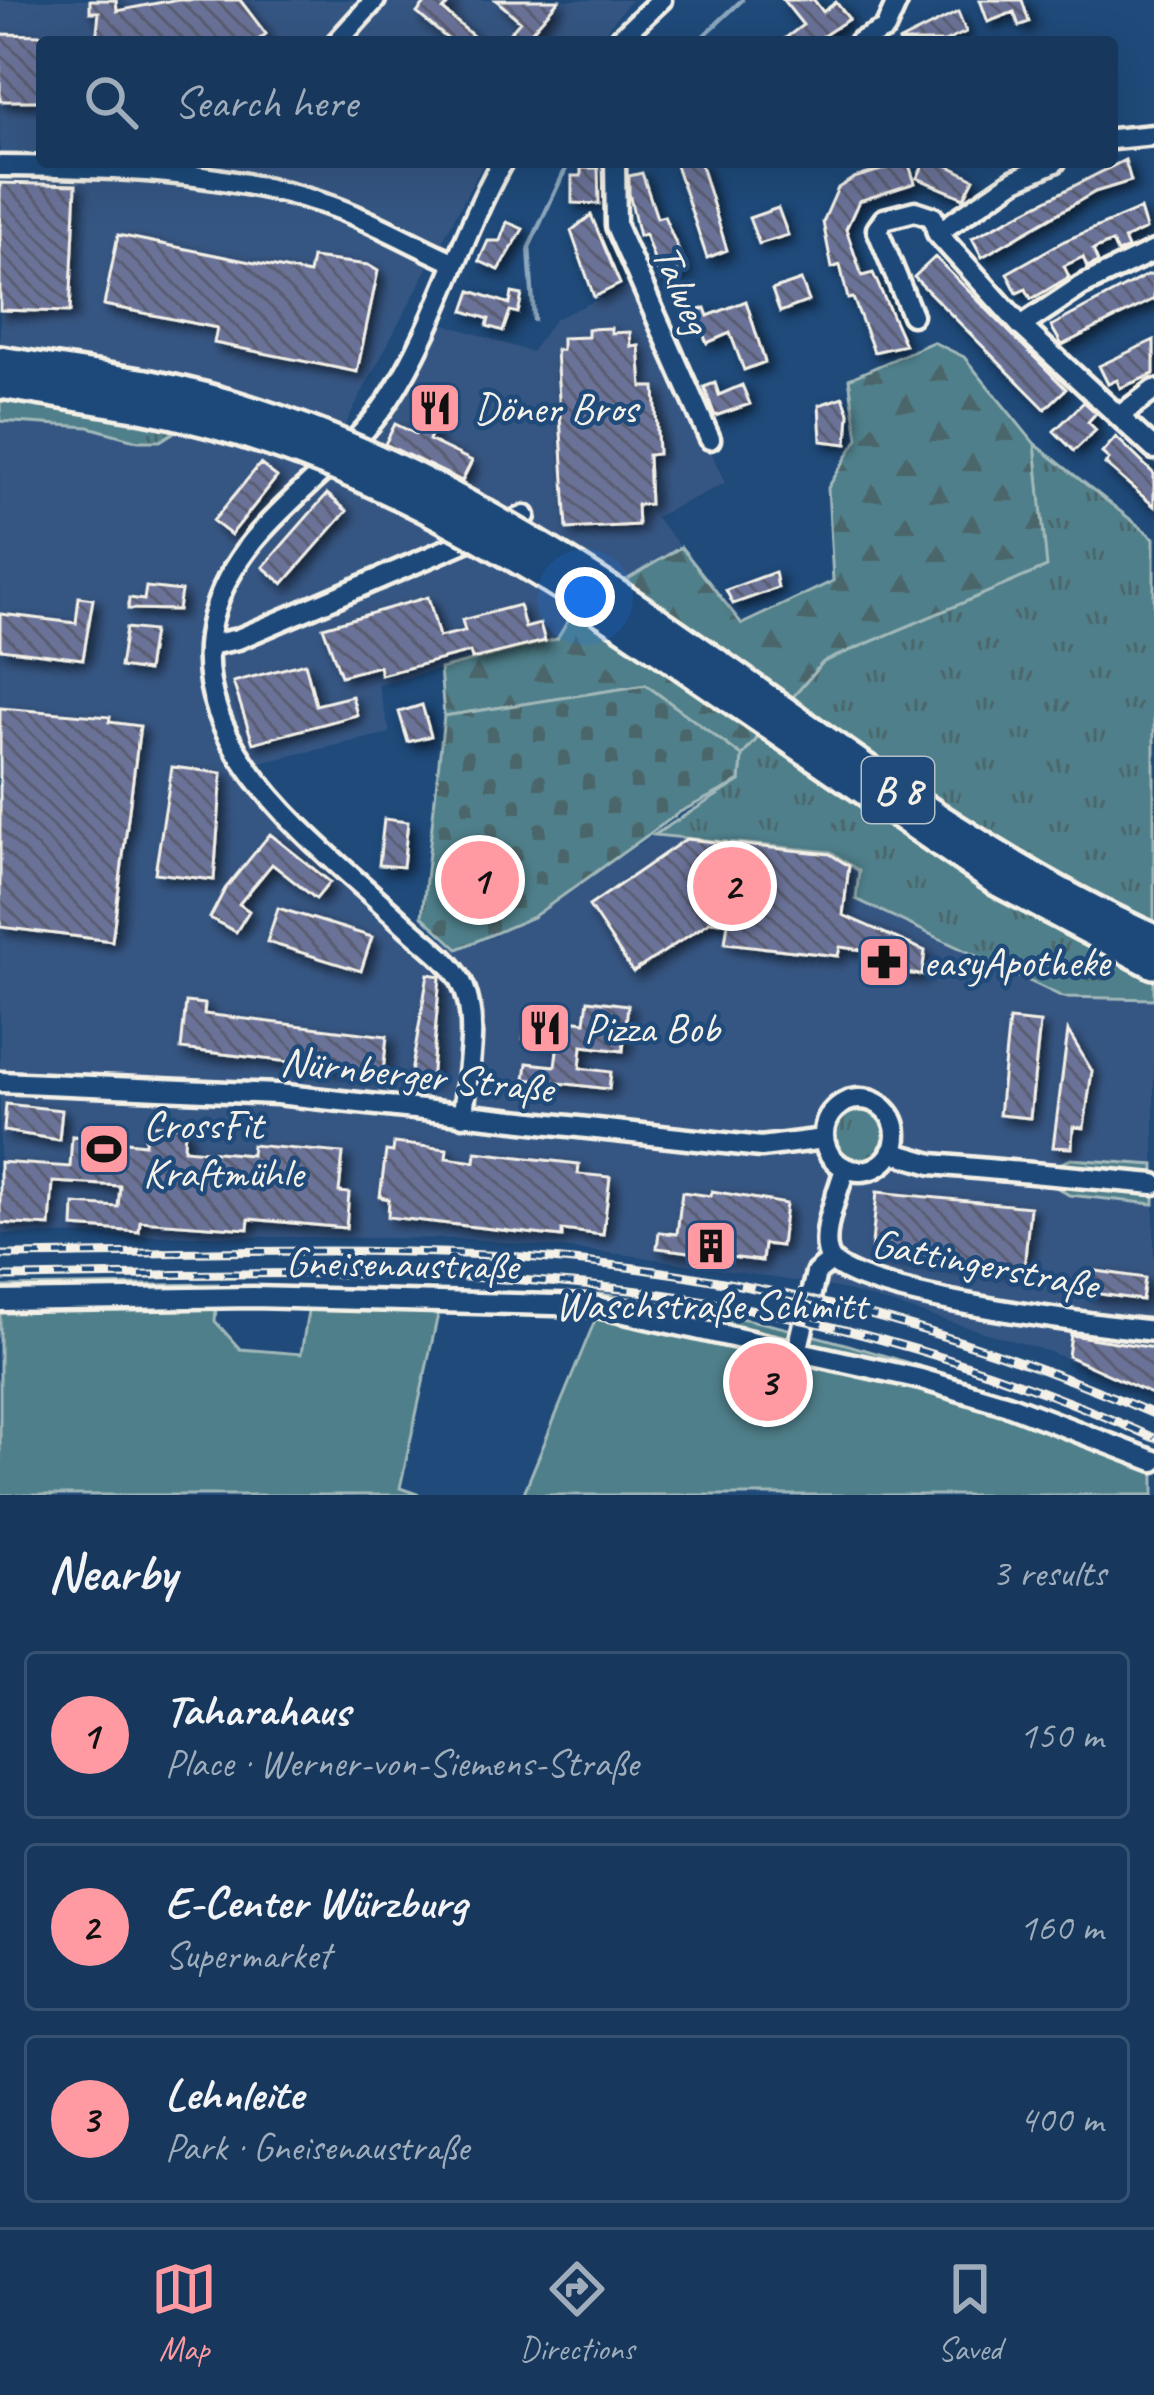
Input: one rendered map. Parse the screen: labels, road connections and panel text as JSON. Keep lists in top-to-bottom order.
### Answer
{
  "streets": {
    "highway": ["B 8"],
    "street": [
      "Talweg",
      "Nürnberger Straße",
      "Gneisenaustraße",
      "Gattingerstraße"
    ]
  },
  "crossings": [
    ["Nürnberger Straße", "Gattingerstraße"]
  ],
  "places": {
    "restaurant": ["Döner Bros", "Pizza Bob"],
    "pharmacy": ["easyApotheke"],
    "sports": ["CrossFit Kraftmühle"],
    "building": ["Waschstraße Schmitt"]
  },
  "page": {
    "search": "Search here",
    "pins": ["1", "2", "3"],
    "heading": ["Nearby", "3 results"],
    "list": [
      {
        "mark": "1",
        "name": "Taharahaus",
        "note": "Place · Werner-von-Siemens-Straße",
        "value": "150 m"
      },
      {
        "mark": "2",
        "name": "E-Center Würzburg",
        "note": "Supermarket",
        "value": "160 m"
      },
      {
        "mark": "3",
        "name": "Lehnleite",
        "note": "Park · Gneisenaustraße",
        "value": "400 m"
      }
    ],
    "nav": ["Map", "Directions", "Saved"]
  }
}
